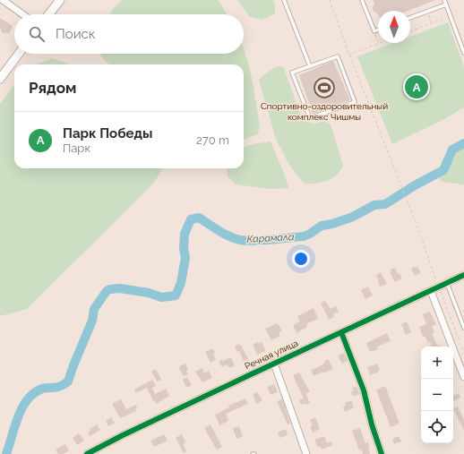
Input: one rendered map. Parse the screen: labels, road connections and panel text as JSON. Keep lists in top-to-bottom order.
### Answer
{
  "streets": {
    "street": ["Речная улица"]
  },
  "water": ["Карамала"],
  "places": {
    "sports": ["Спортивно-оздоровительный комплекс Чишмы"]
  },
  "north": "top",
  "page": {
    "search": "Поиск",
    "heading": "Рядом",
    "pins": "A",
    "list": [
      {
        "mark": "A",
        "name": "Парк Победы",
        "note": "Парк",
        "value": "270 m"
      }
    ],
    "map_buttons": ["+", "−"]
  }
}
